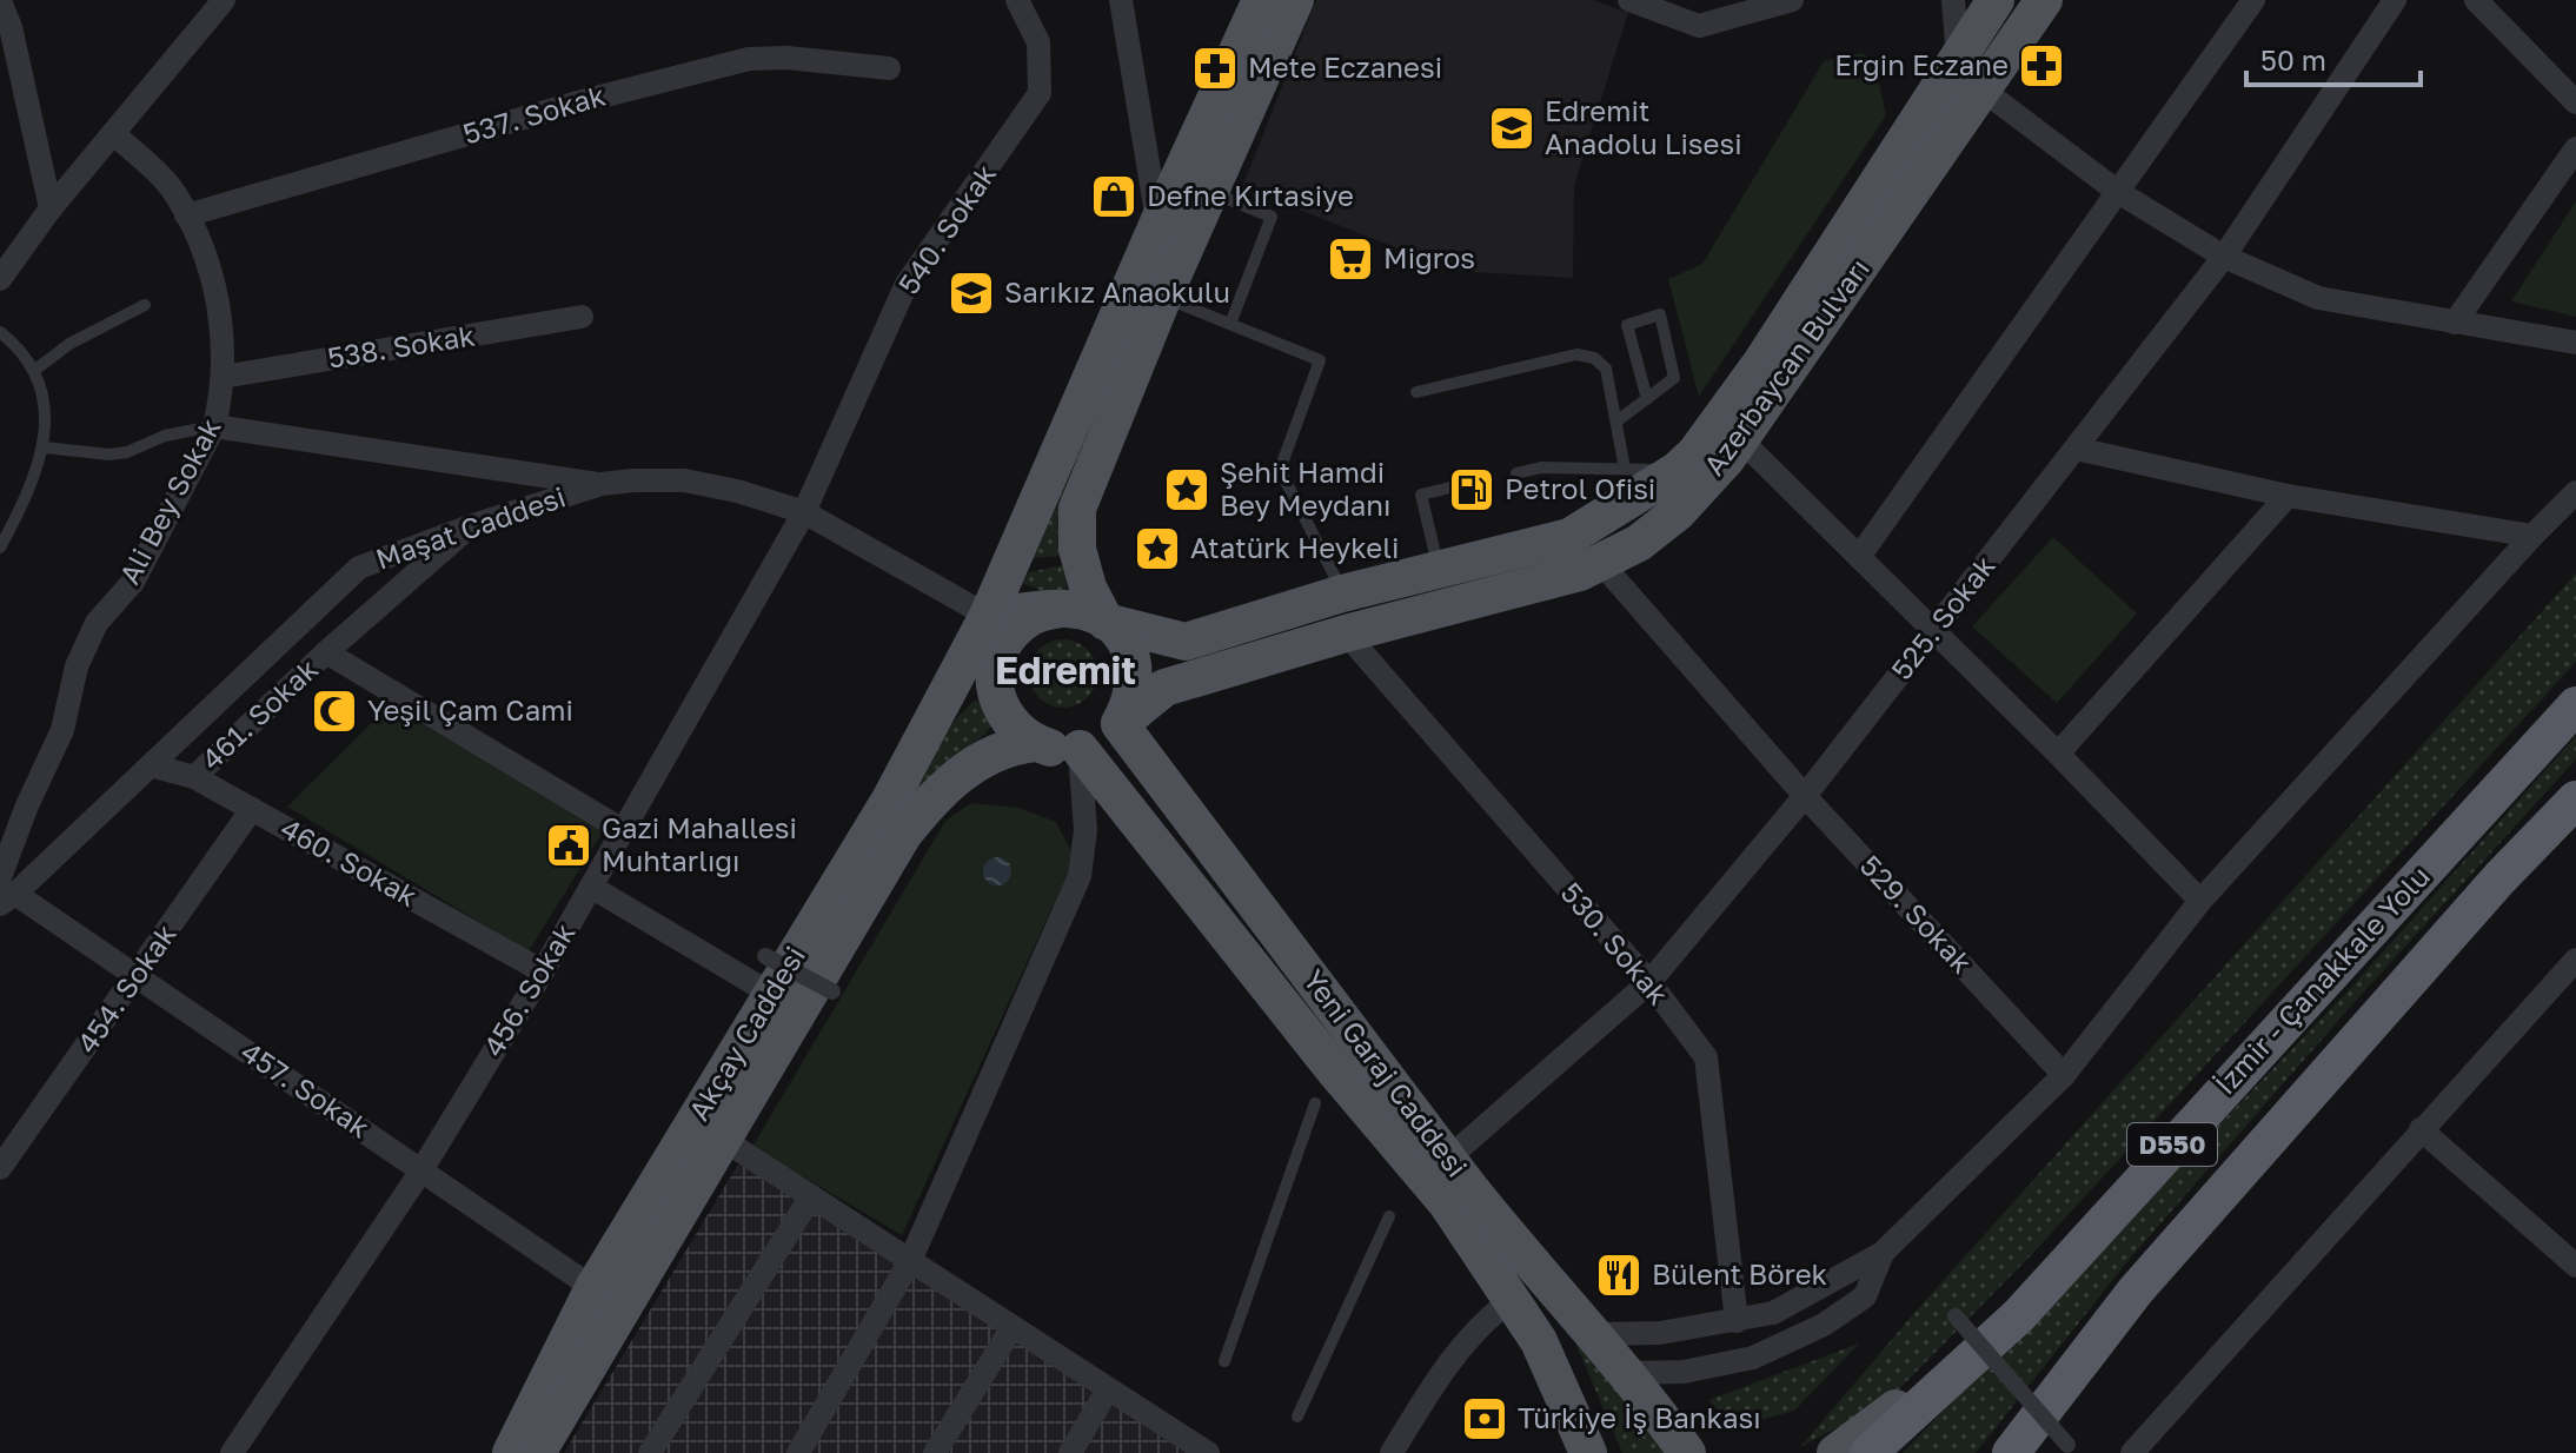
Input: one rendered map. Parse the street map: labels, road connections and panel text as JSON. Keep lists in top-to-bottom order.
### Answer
{
  "streets": {
    "highway": ["İzmir - Çanakkale Yolu", "D550"],
    "main road": ["Azerbaycan Bulvarı", "Akçay Caddesi", "Yeni Garaj Caddesi"],
    "street": [
      "537. Sokak",
      "540. Sokak",
      "538. Sokak",
      "Ali Bey Sokak",
      "Maşat Caddesi",
      "525. Sokak",
      "461. Sokak",
      "460. Sokak",
      "529. Sokak",
      "530. Sokak",
      "454. Sokak",
      "456. Sokak",
      "457. Sokak"
    ]
  },
  "crossings": [
    ["537. Sokak", "Ali Bey Sokak"],
    ["540. Sokak", "Maşat Caddesi"],
    ["540. Sokak", "456. Sokak"],
    ["538. Sokak", "Ali Bey Sokak"],
    ["Azerbaycan Bulvarı", "529. Sokak"],
    ["Azerbaycan Bulvarı", "530. Sokak"],
    ["Azerbaycan Bulvarı", "Akçay Caddesi"],
    ["Azerbaycan Bulvarı", "Yeni Garaj Caddesi"],
    ["Ali Bey Sokak", "Maşat Caddesi"],
    ["Ali Bey Sokak", "457. Sokak"],
    ["Maşat Caddesi", "461. Sokak"],
    ["Maşat Caddesi", "460. Sokak"],
    ["Maşat Caddesi", "456. Sokak"],
    ["Maşat Caddesi", "Akçay Caddesi"],
    ["Maşat Caddesi", "457. Sokak"],
    ["525. Sokak", "529. Sokak"],
    ["525. Sokak", "530. Sokak"],
    ["525. Sokak", "Yeni Garaj Caddesi"],
    ["461. Sokak", "460. Sokak"],
    ["461. Sokak", "456. Sokak"],
    ["460. Sokak", "454. Sokak"],
    ["460. Sokak", "456. Sokak"],
    ["454. Sokak", "457. Sokak"],
    ["456. Sokak", "457. Sokak"],
    ["Akçay Caddesi", "Yeni Garaj Caddesi"],
    ["Akçay Caddesi", "457. Sokak"]
  ],
  "districts": ["Edremit"],
  "places": {
    "pharmacy": ["Ergin Eczane", "Mete Eczanesi"],
    "school or university": ["Edremit Anadolu Lisesi", "Sarıkız Anaokulu"],
    "shop": ["Defne Kırtasiye"],
    "supermarket": ["Migros"],
    "place": ["Şehit Hamdi Bey Meydanı", "Atatürk Heykeli"],
    "fuel station": ["Petrol Ofisi"],
    "mosque": ["Yeşil Çam Cami"],
    "public building": ["Gazi Mahallesi Muhtarlığı"],
    "restaurant": ["Bülent Börek"],
    "bank": ["Türkiye İş Bankası"]
  },
  "scale_bar": "50 m"
}
